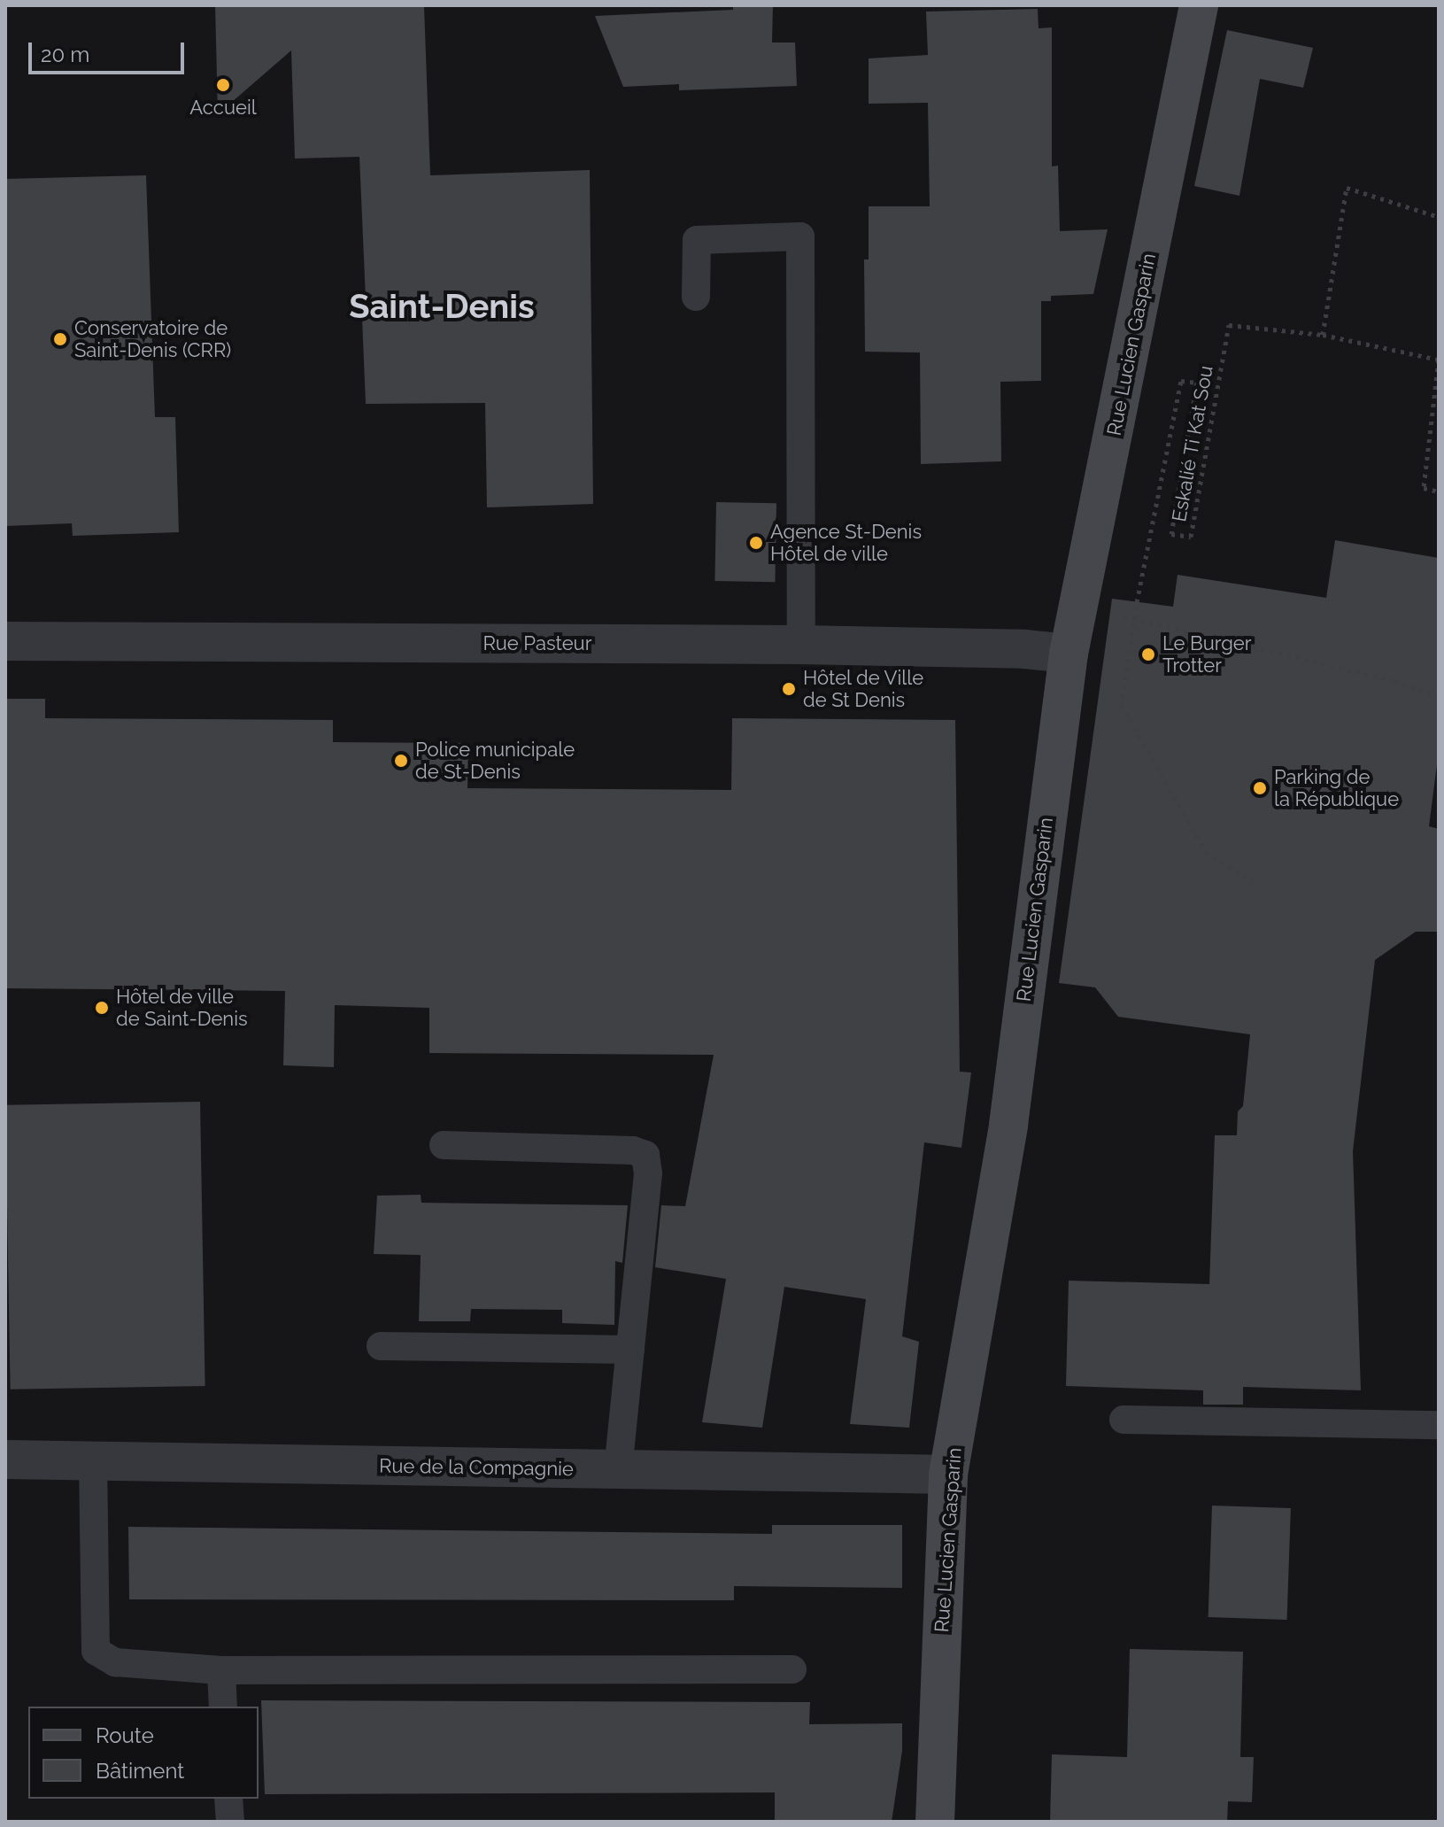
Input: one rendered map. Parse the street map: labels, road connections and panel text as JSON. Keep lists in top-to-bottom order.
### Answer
{
  "streets": {
    "street": ["Rue Lucien Gasparin", "Rue Pasteur", "Rue de la Compagnie"],
    "path": ["Eskalié Ti Kat Sou"]
  },
  "crossings": [
    ["Rue Lucien Gasparin", "Rue Pasteur"],
    ["Rue Lucien Gasparin", "Rue de la Compagnie"]
  ],
  "districts": ["Saint-Denis"],
  "places": [
    "Accueil",
    "Conservatoire de Saint-Denis (CRR)",
    "Agence St-Denis Hôtel de ville",
    "Le Burger Trotter",
    "Hôtel de Ville de St Denis",
    "Police municipale de St-Denis",
    "Parking de la République",
    "Hôtel de ville de Saint-Denis"
  ],
  "legend": ["Route", "Bâtiment"],
  "scale_bar": "20 m"
}
